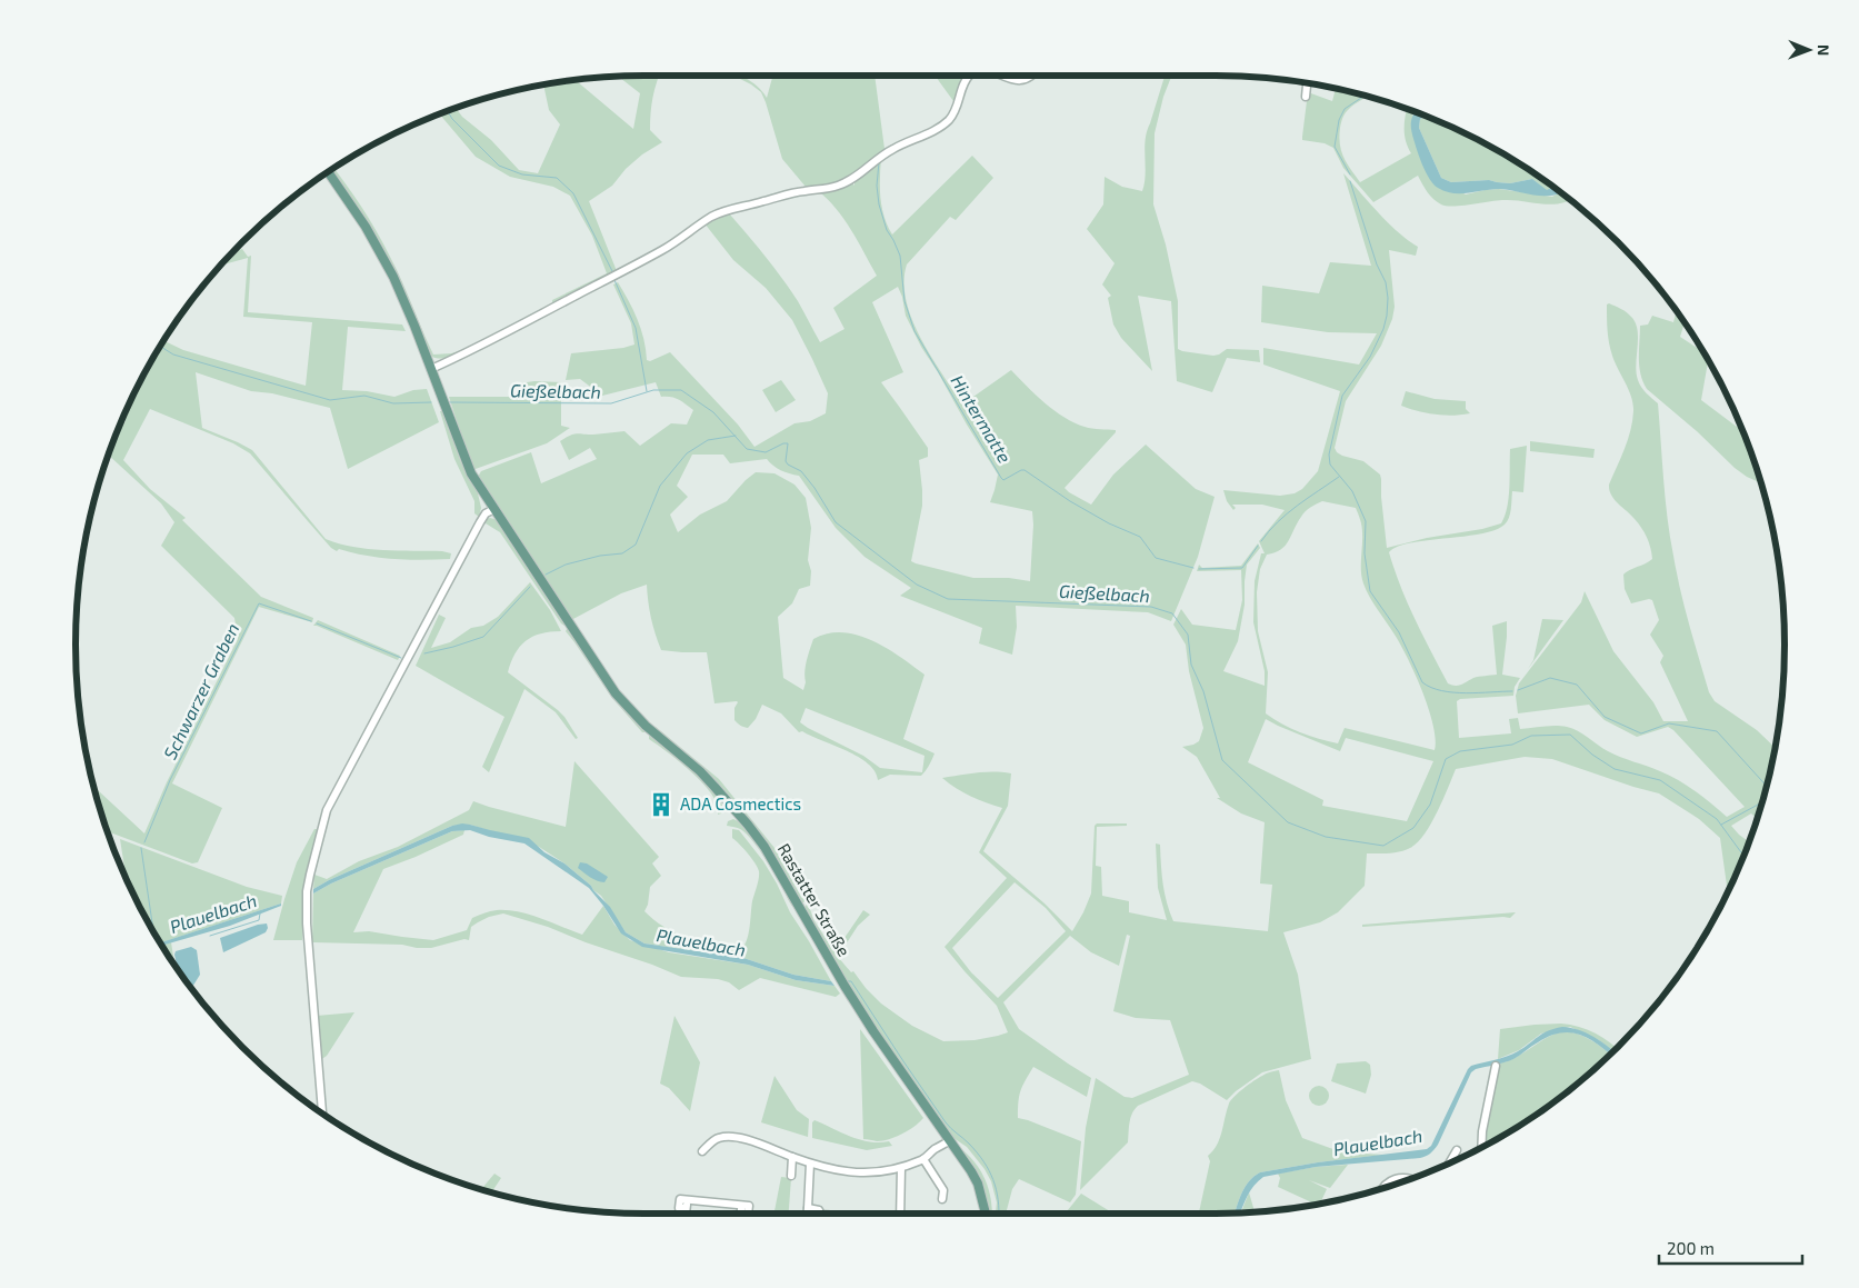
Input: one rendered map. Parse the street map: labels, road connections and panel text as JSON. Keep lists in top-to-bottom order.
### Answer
{
  "streets": {
    "main road": ["Rastatter Straße"]
  },
  "water": [
    "Gießelbach",
    "Hintermatte",
    "Schwarzer Graben",
    "Plauelbach"
  ],
  "places": {
    "building": ["ADA Cosmectics"]
  },
  "scale_bar": "200 m",
  "north": "right"
}
